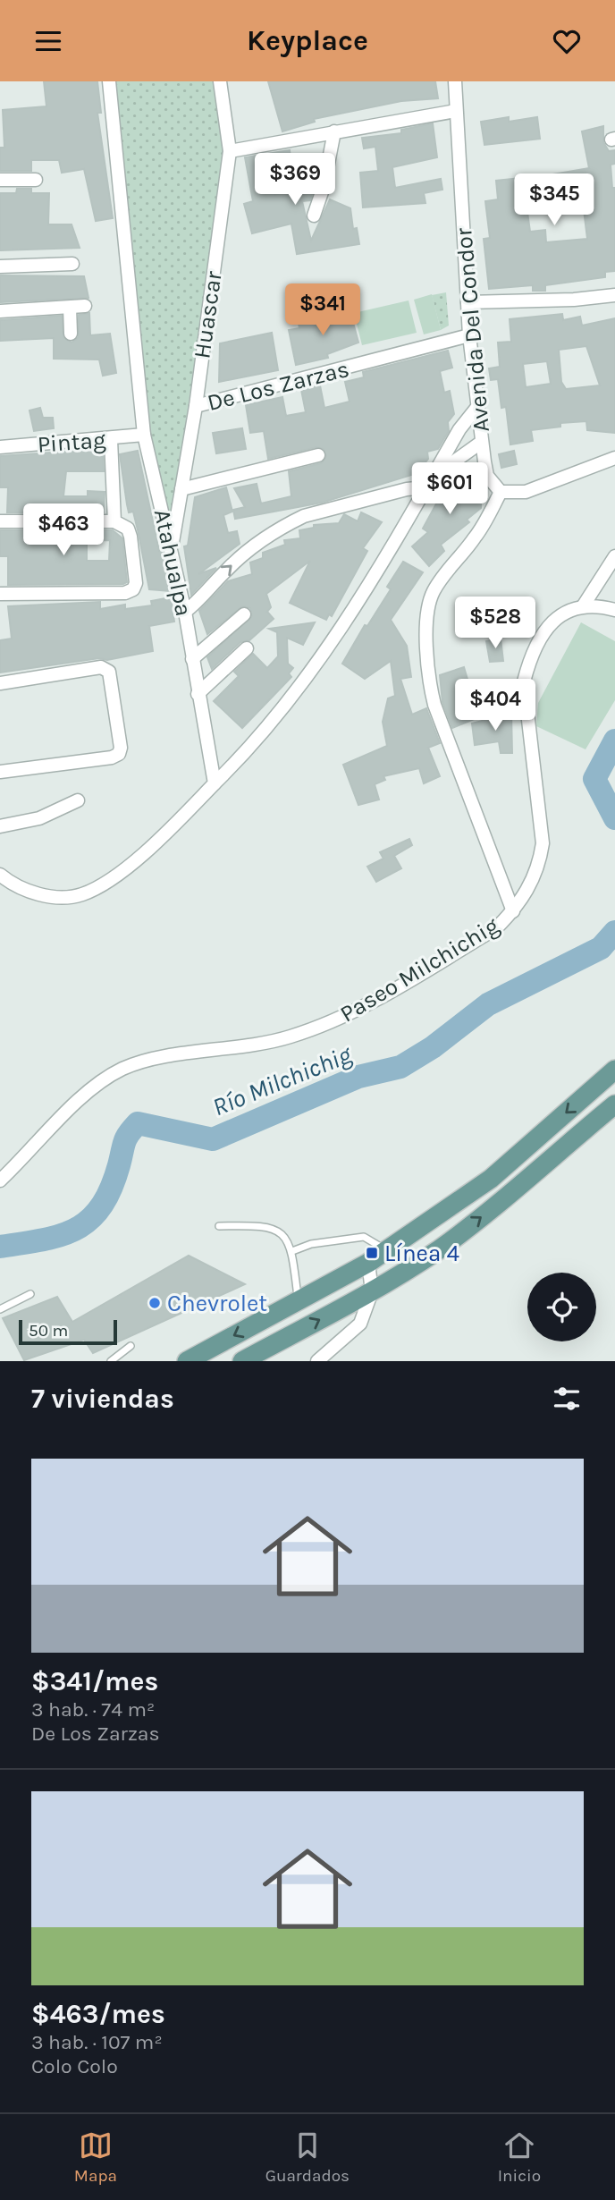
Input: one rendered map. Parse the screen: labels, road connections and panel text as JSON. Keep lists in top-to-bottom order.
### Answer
{
  "streets": {
    "street": [
      "Huascar",
      "Avenida Del Condor",
      "De Los Zarzas",
      "Pintag",
      "Atahualpa",
      "Paseo Milchichig"
    ]
  },
  "crossings": [
    ["Huascar", "De Los Zarzas"],
    ["Huascar", "Atahualpa"],
    ["Avenida Del Condor", "De Los Zarzas"],
    ["Pintag", "Atahualpa"]
  ],
  "water": ["Río Milchichig"],
  "places": {
    "transit": ["Línea 4"],
    "other": ["Chevrolet"]
  },
  "scale_bar": "50 m",
  "page": {
    "header": "Keyplace",
    "price": [
      "$369",
      "$345",
      "$341",
      "$601",
      "$463",
      "$528",
      "$404"
    ],
    "scale": "50 m",
    "heading": "7 viviendas",
    "list": [
      {
        "name": "$341/mes",
        "note": "3 hab. · 74 m² · De Los Zarzas"
      },
      {
        "name": "$463/mes",
        "note": "3 hab. · 107 m² · Colo Colo"
      }
    ],
    "tabs": ["Mapa", "Guardados", "Inicio"]
  }
}
